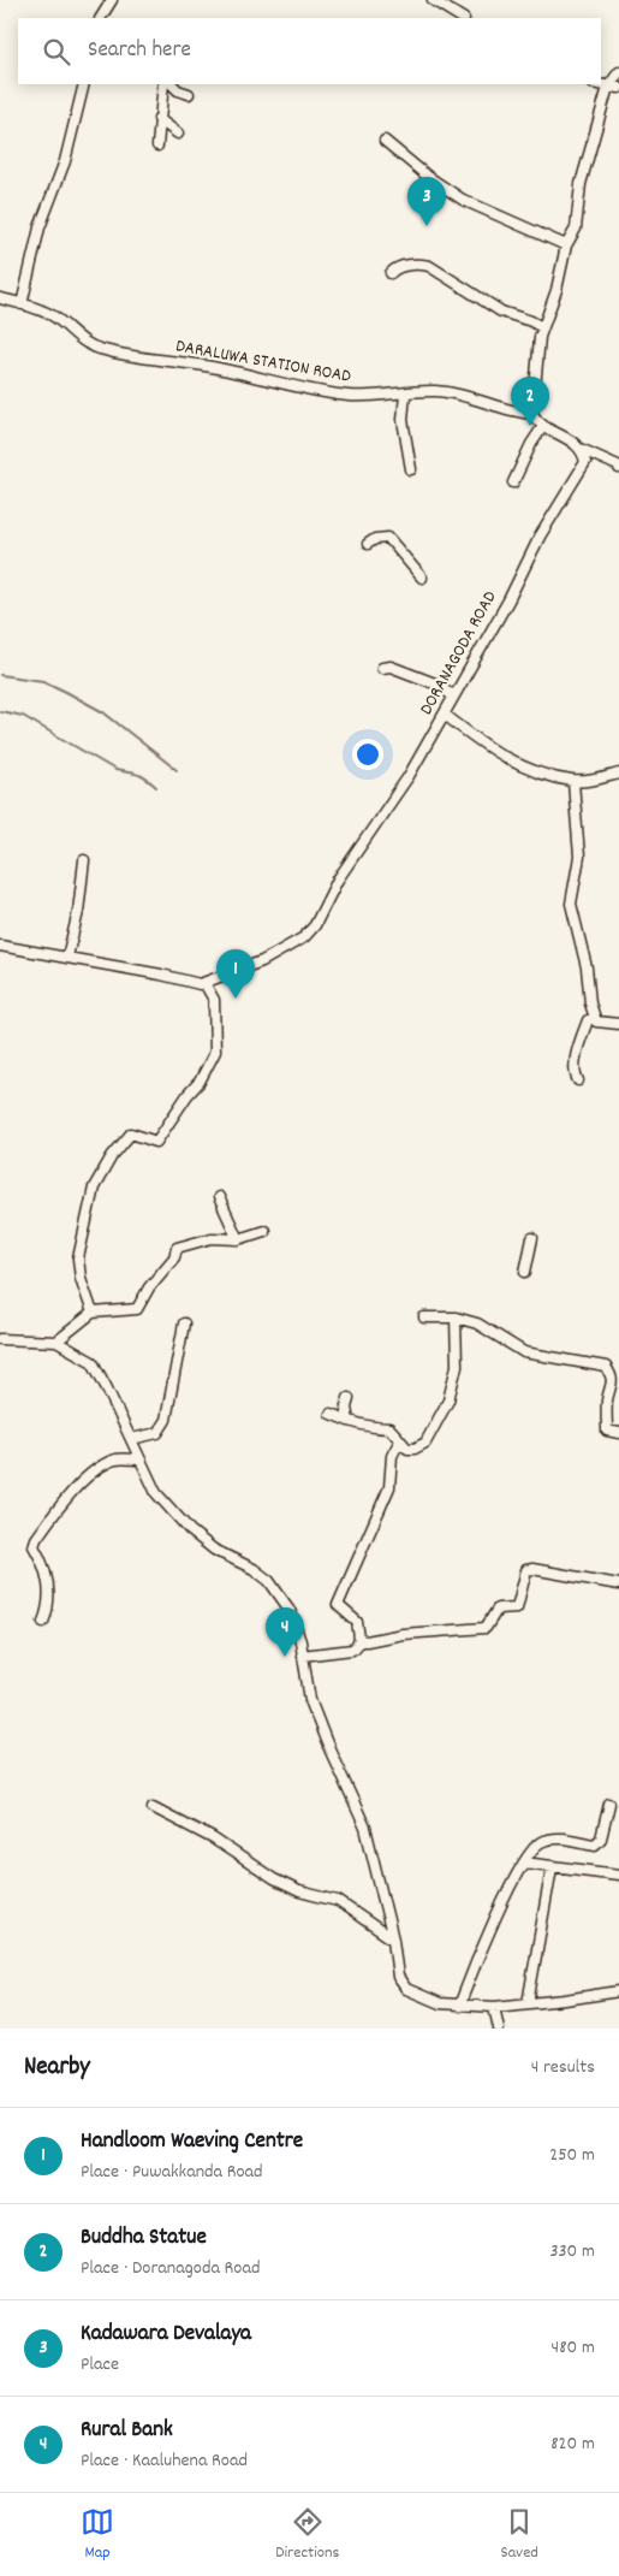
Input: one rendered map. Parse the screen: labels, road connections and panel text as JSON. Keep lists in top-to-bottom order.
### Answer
{
  "streets": {
    "street": ["DARALUWA STATION ROAD", "DORANAGODA ROAD"]
  },
  "page": {
    "search": "Search here",
    "pins": [
      "3",
      "2",
      "1",
      "4"
    ],
    "heading": ["Nearby", "4 results"],
    "list": [
      {
        "mark": "1",
        "name": "Handloom Waeving Centre",
        "note": "Place · Puwakkanda Road",
        "value": "250 m"
      },
      {
        "mark": "2",
        "name": "Buddha Statue",
        "note": "Place · Doranagoda Road",
        "value": "330 m"
      },
      {
        "mark": "3",
        "name": "Kadawara Devalaya",
        "note": "Place",
        "value": "480 m"
      },
      {
        "mark": "4",
        "name": "Rural Bank",
        "note": "Place · Kaaluhena Road",
        "value": "820 m"
      }
    ],
    "nav": ["Map", "Directions", "Saved"]
  }
}
